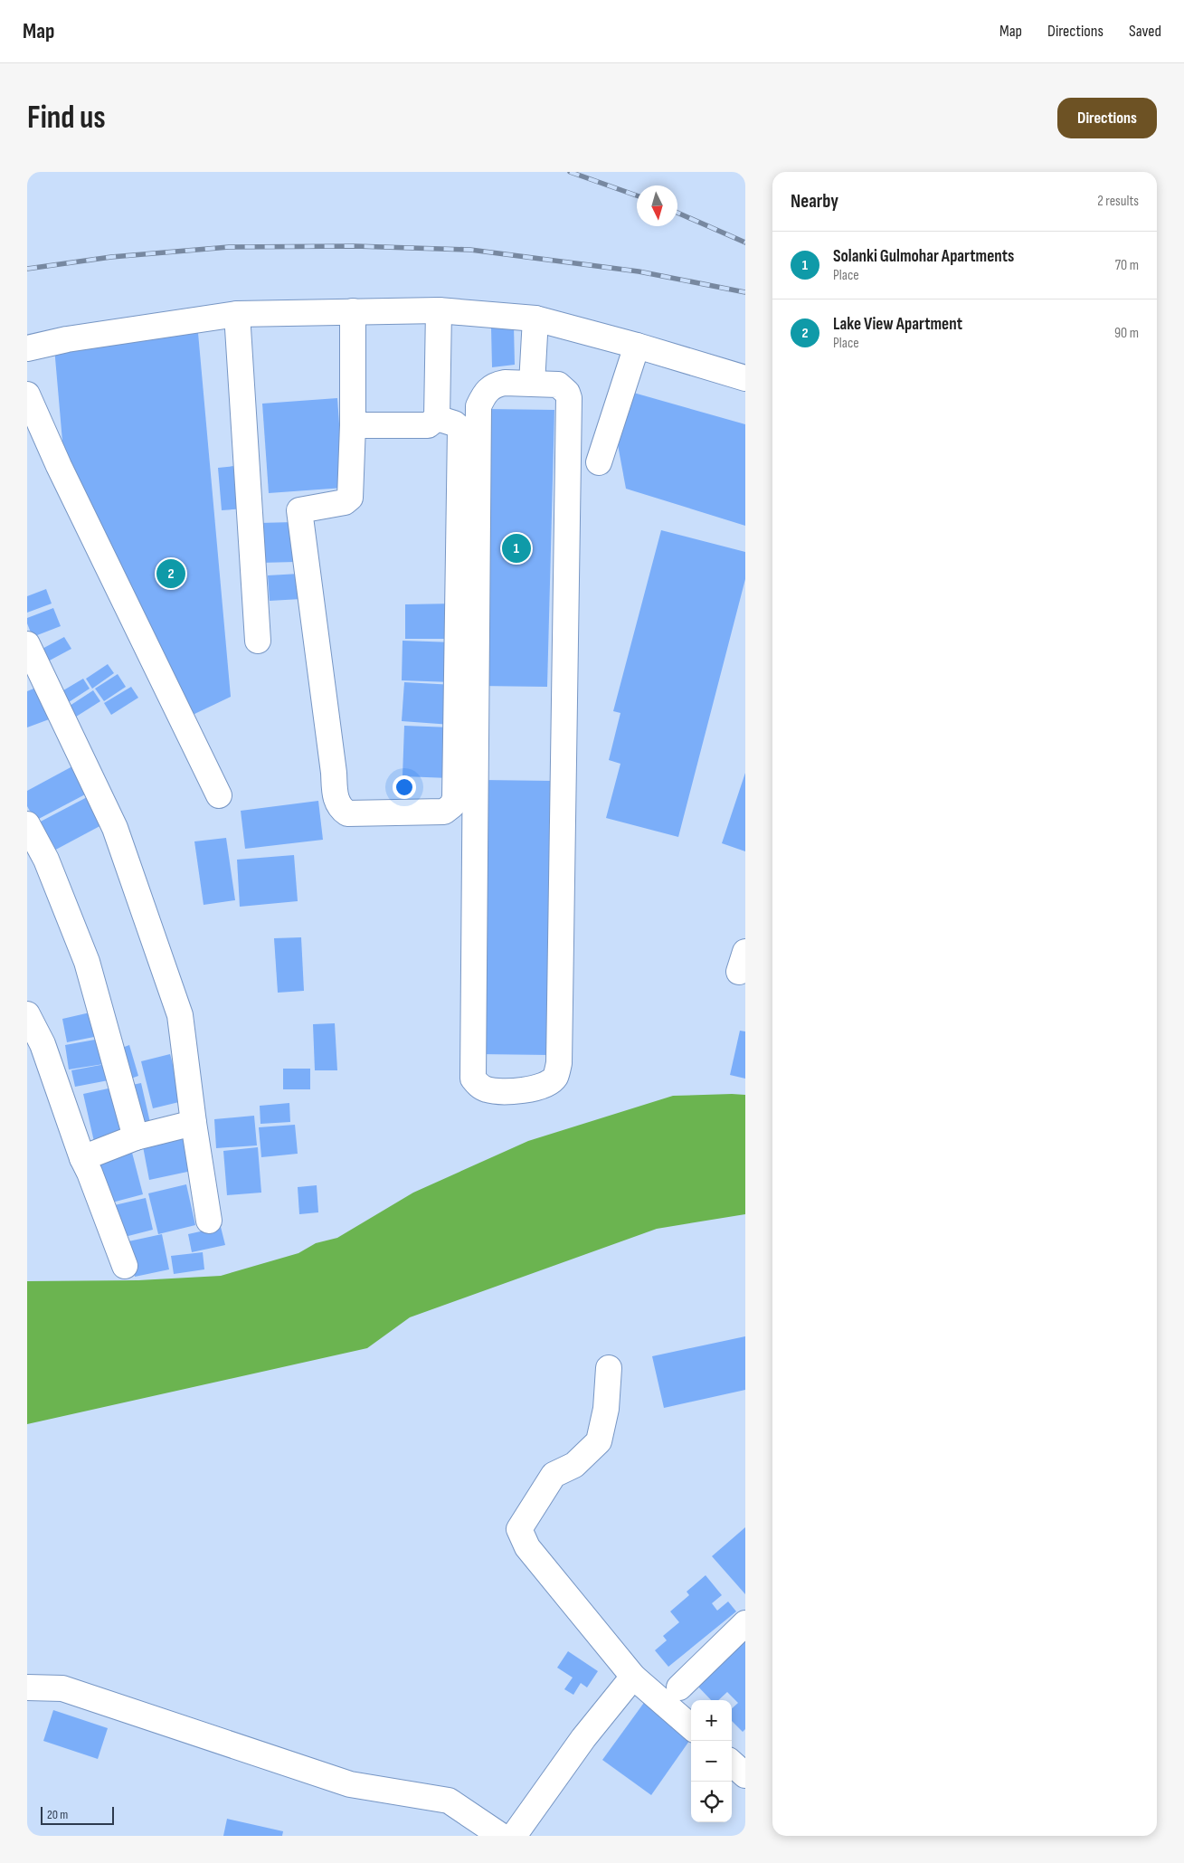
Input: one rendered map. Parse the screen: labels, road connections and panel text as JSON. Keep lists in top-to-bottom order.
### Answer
{
  "scale_bar": "20 m",
  "north": "bottom",
  "page": {
    "header": "Map",
    "nav": ["Map", "Directions", "Saved"],
    "buttons": "Directions",
    "title": "Find us",
    "heading": ["Nearby", "2 results"],
    "list": [
      {
        "mark": "1",
        "name": "Solanki Gulmohar Apartments",
        "note": "Place",
        "value": "70 m"
      },
      {
        "mark": "2",
        "name": "Lake View Apartment",
        "note": "Place",
        "value": "90 m"
      }
    ],
    "pins": ["1", "2"],
    "map_buttons": ["+", "−"],
    "scale": "20 m"
  }
}
